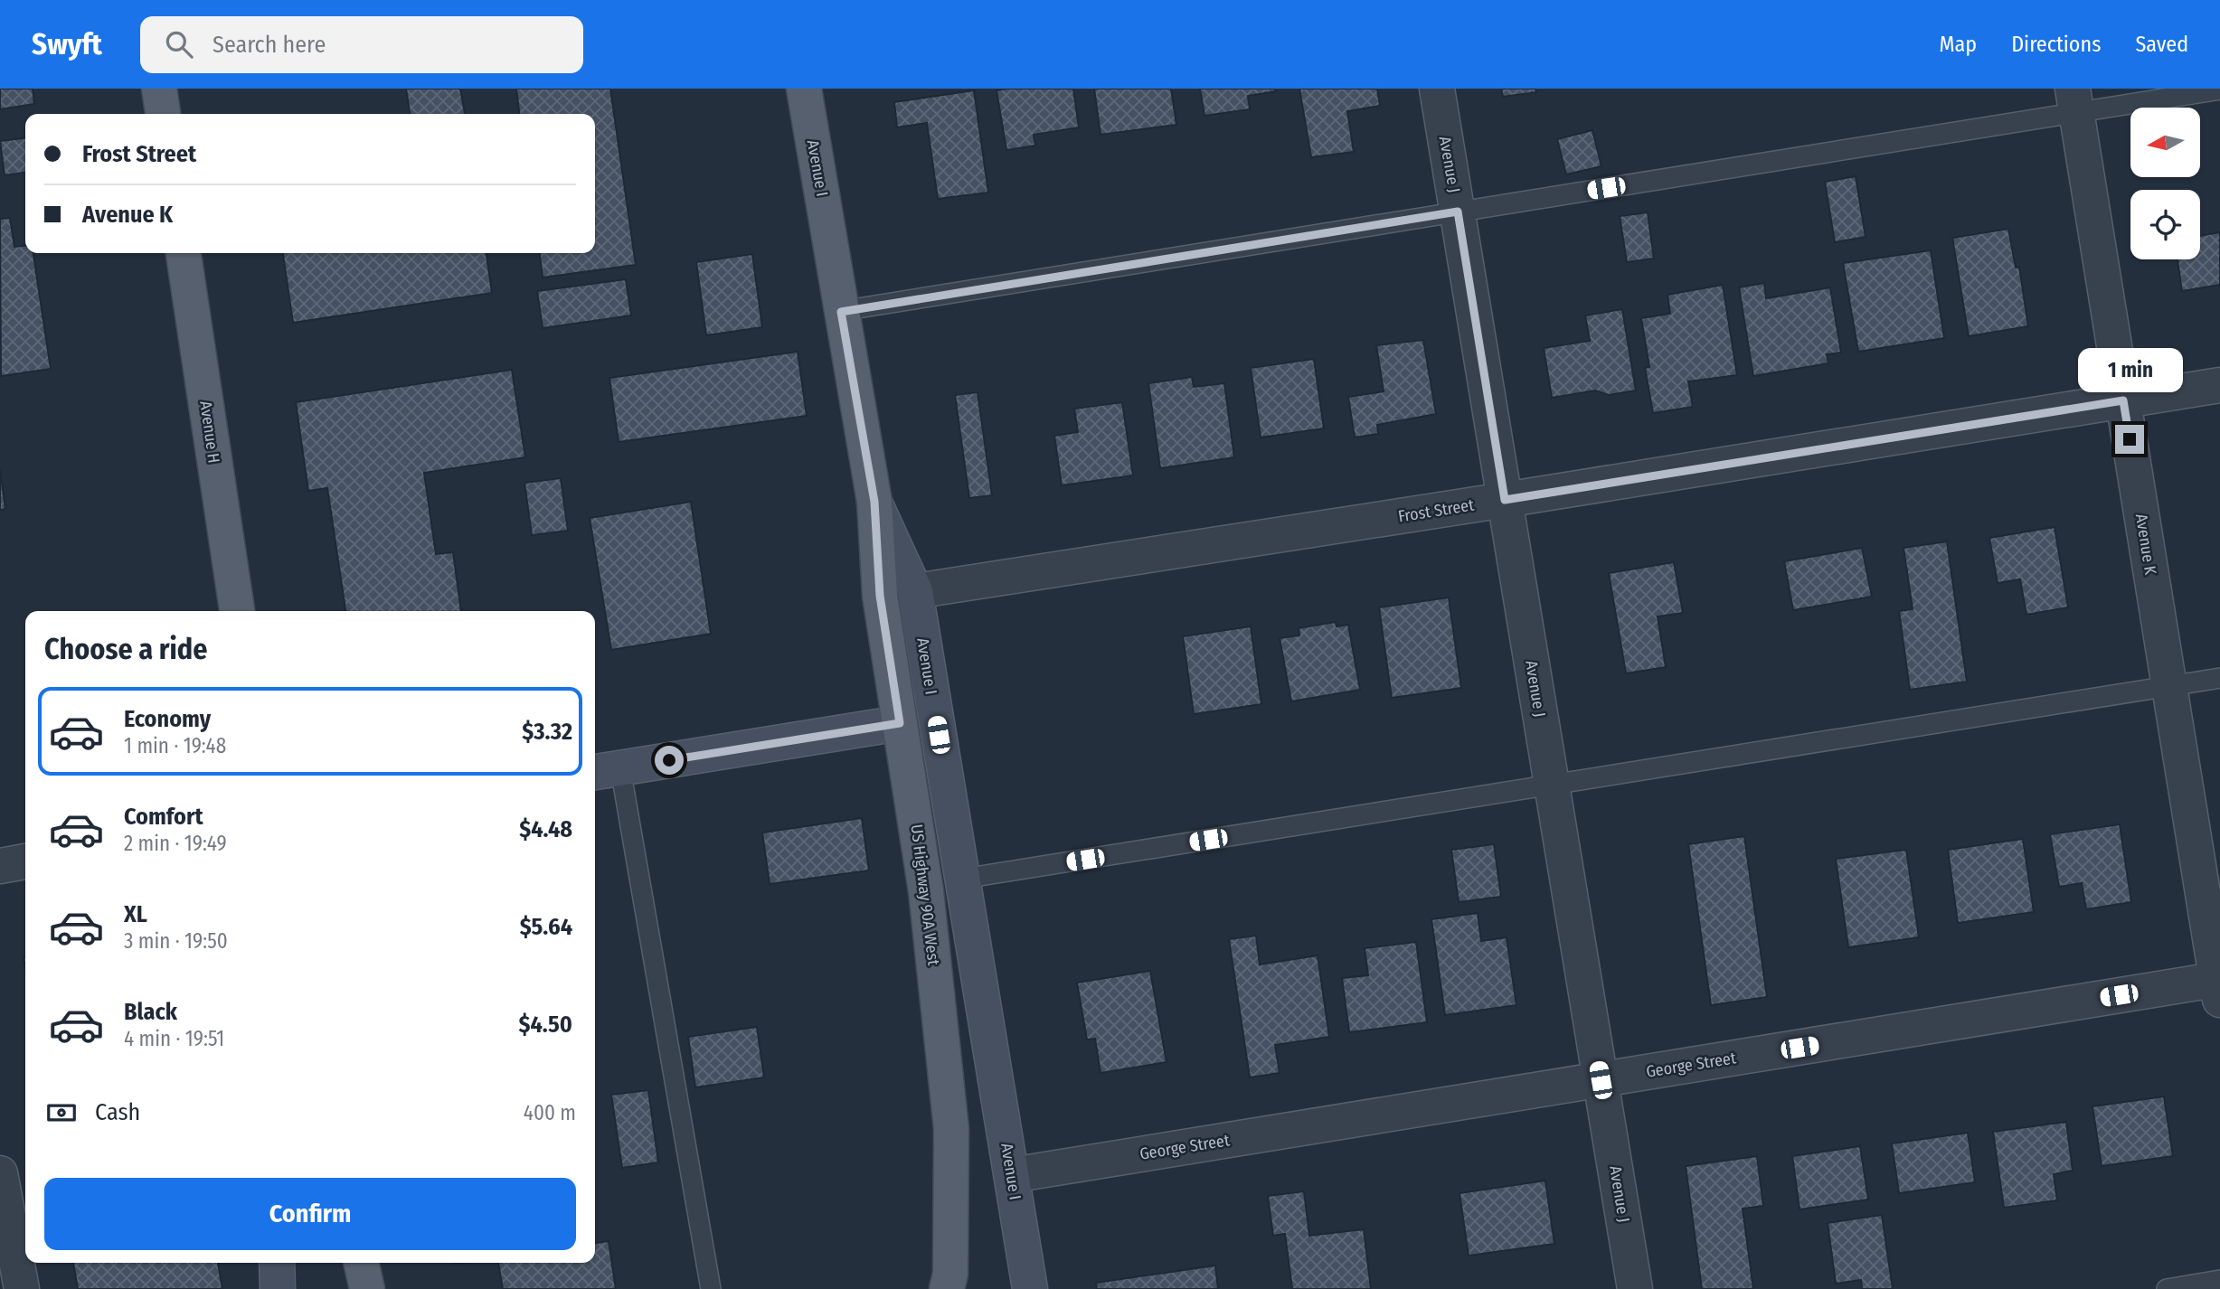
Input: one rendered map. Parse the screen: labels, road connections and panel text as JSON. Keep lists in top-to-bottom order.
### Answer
{
  "streets": {
    "main road": ["Avenue I", "Avenue H", "US Highway 90A West"],
    "street": [
      "Avenue J",
      "Frost Street",
      "Avenue K",
      "George Street"
    ]
  },
  "crossings": [
    ["Avenue J", "Frost Street"],
    ["Avenue J", "George Street"],
    ["Avenue I", "Frost Street"],
    ["Avenue I", "US Highway 90A West"],
    ["Avenue I", "George Street"],
    ["Frost Street", "Avenue K"],
    ["Avenue K", "George Street"]
  ],
  "north": "left",
  "page": {
    "header": "Swyft",
    "search": "Search here",
    "nav": ["Map", "Directions", "Saved"],
    "banner": ["Frost Street", "Avenue K"],
    "bubble": "1 min",
    "heading": "Choose a ride",
    "list": [
      {
        "name": "Economy",
        "note": "1 min · 19:48",
        "value": "$3.32"
      },
      {
        "name": "Comfort",
        "note": "2 min · 19:49",
        "value": "$4.48"
      },
      {
        "name": "XL",
        "note": "3 min · 19:50",
        "value": "$5.64"
      },
      {
        "name": "Black",
        "note": "4 min · 19:51",
        "value": "$4.50"
      }
    ],
    "pay": ["Cash", "400 m"],
    "buttons": "Confirm"
  }
}
